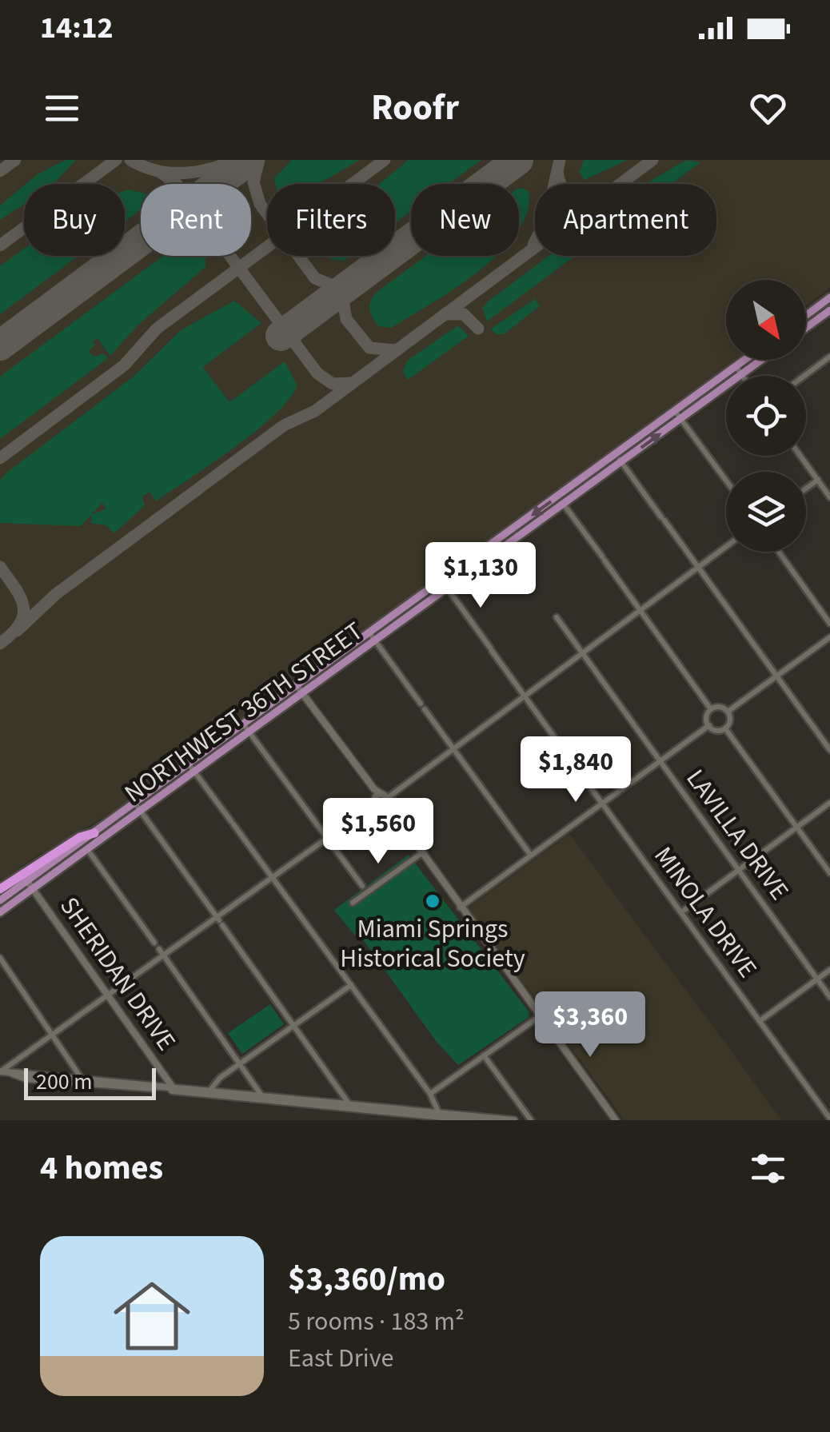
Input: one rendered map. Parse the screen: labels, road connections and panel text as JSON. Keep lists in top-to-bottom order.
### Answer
{
  "streets": {
    "main road": ["NORTHWEST 36TH STREET"],
    "street": ["LAVILLA DRIVE", "MINOLA DRIVE", "SHERIDAN DRIVE"]
  },
  "crossings": [
    ["NORTHWEST 36TH STREET", "MINOLA DRIVE"],
    ["NORTHWEST 36TH STREET", "SHERIDAN DRIVE"]
  ],
  "places": ["Miami Springs Historical Society"],
  "scale_bar": "200 m",
  "north": "bottom right",
  "page": {
    "status": "14:12",
    "header": "Roofr",
    "chip": [
      "Buy",
      "Rent",
      "Filters",
      "New",
      "Apartment"
    ],
    "price": [
      "$1,130",
      "$1,840",
      "$1,560",
      "$3,360"
    ],
    "scale": "200 m",
    "heading": "4 homes",
    "list": [
      {
        "name": "$3,360/mo",
        "note": "5 rooms · 183 m² · East Drive"
      }
    ]
  }
}
